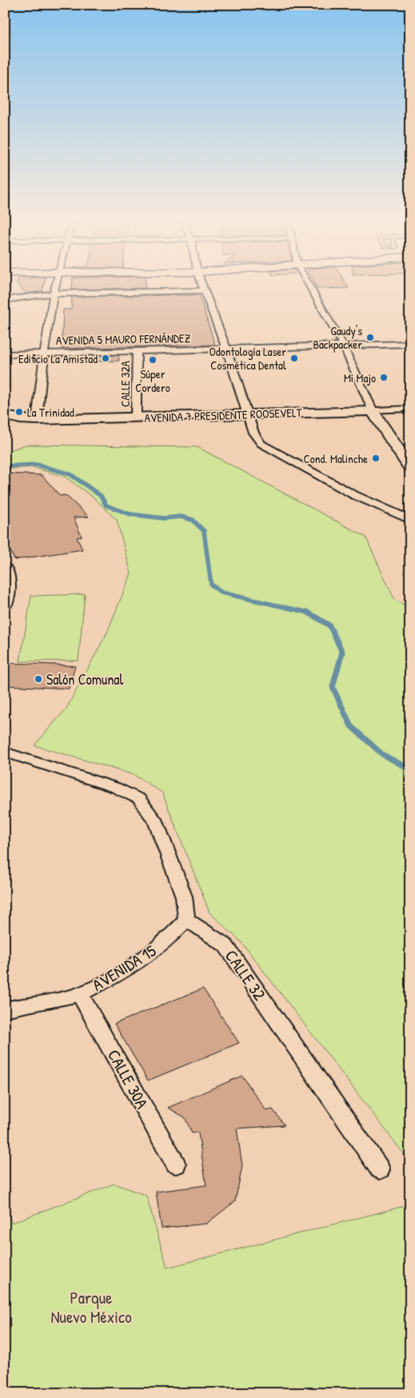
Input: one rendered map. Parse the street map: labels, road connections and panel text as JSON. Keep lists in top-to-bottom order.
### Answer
{
  "streets": {
    "street": [
      "AVENIDA 5 MAURO FERNÁNDEZ",
      "CALLE 32A",
      "AVENIDA 7 PRESIDENTE ROOSEVELT",
      "AVENIDA 15",
      "CALLE 32",
      "CALLE 30A"
    ]
  },
  "crossings": [
    ["AVENIDA 5 MAURO FERNÁNDEZ", "CALLE 32A"],
    ["CALLE 32A", "AVENIDA 7 PRESIDENTE ROOSEVELT"],
    ["AVENIDA 15", "CALLE 32"],
    ["AVENIDA 15", "CALLE 30A"]
  ],
  "parks": ["Parque Nuevo México"],
  "places": [
    "Gaudy's Backpacker",
    "Edificio La Amistad",
    "Odontología Laser Cosmética Dental",
    "Súper Cordero",
    "Mi Majo",
    "La Trinidad",
    "Cond. Malinche",
    "Salón Comunal"
  ]
}
